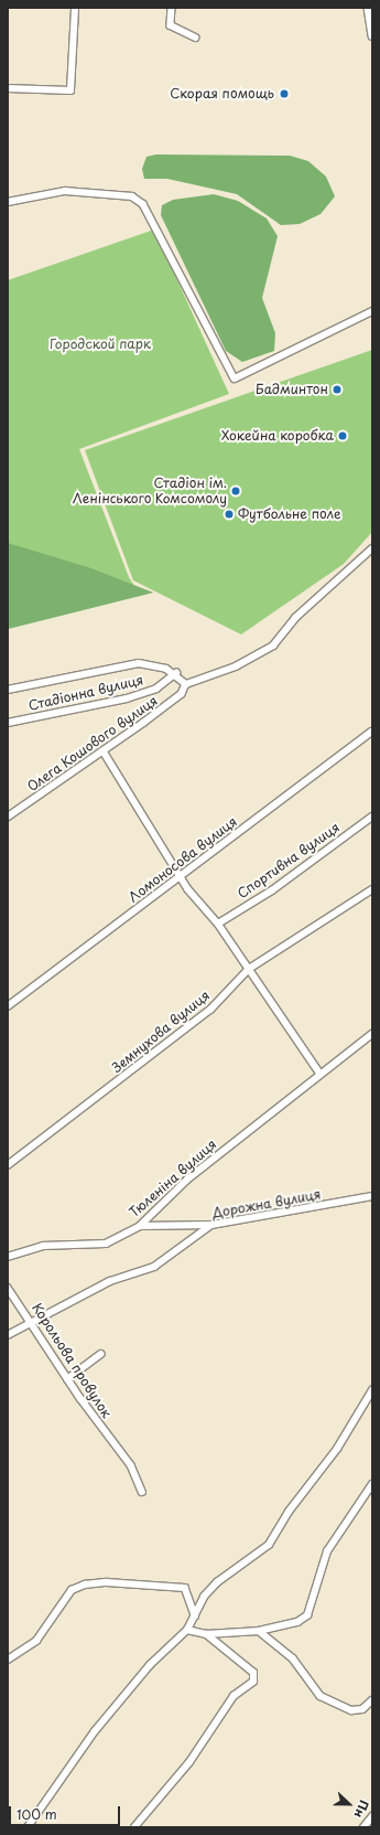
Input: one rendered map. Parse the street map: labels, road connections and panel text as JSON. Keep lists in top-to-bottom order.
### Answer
{
  "streets": {
    "street": [
      "Стадіонна вулиця",
      "Олега Кошового вулиця",
      "Ломоносова вулиця",
      "Спортивна вулиця",
      "Земнухова вулиця",
      "Тюленіна вулиця",
      "Дорожна вулиця",
      "Корольова провулок"
    ]
  },
  "crossings": [
    ["Дорожна вулиця", "Корольова провулок"]
  ],
  "parks": ["Городской парк"],
  "places": [
    "Скорая помощь",
    "Бадминтон",
    "Хокейна коробка",
    "Стадіон ім. Ленінського Комсомолу",
    "Футбольне поле"
  ],
  "scale_bar": "100 m",
  "north": "right"
}
